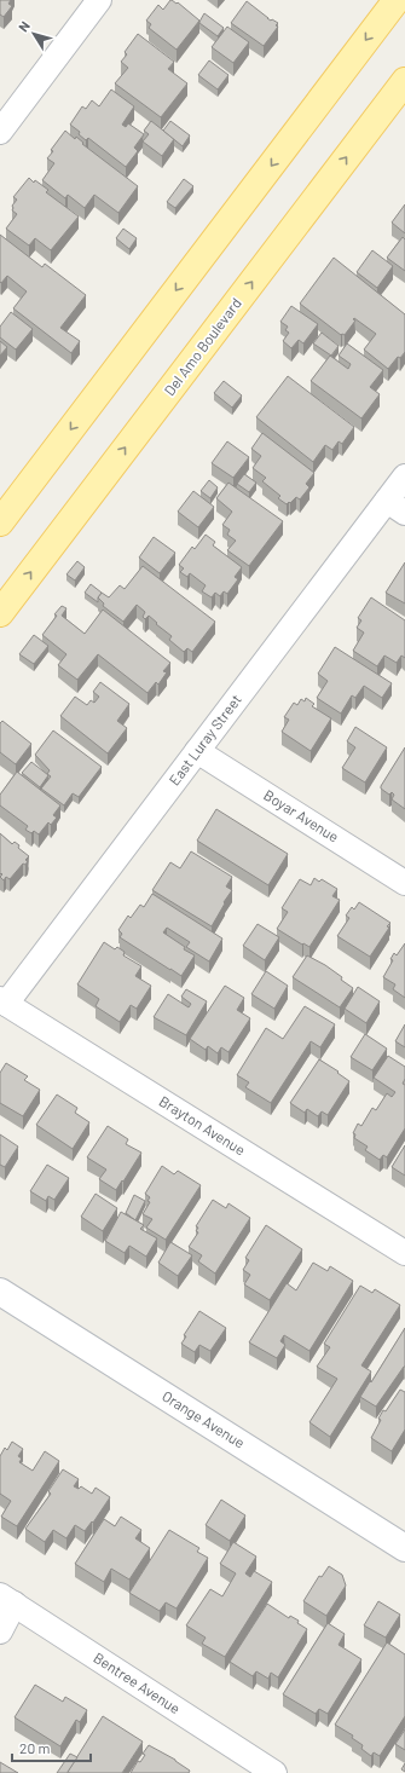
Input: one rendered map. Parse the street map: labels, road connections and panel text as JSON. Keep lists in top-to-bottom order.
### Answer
{
  "streets": {
    "main road": ["Del Amo Boulevard"],
    "street": [
      "East Luray Street",
      "Boyar Avenue",
      "Brayton Avenue",
      "Orange Avenue",
      "Bentree Avenue"
    ]
  },
  "crossings": [
    ["East Luray Street", "Boyar Avenue"],
    ["East Luray Street", "Brayton Avenue"]
  ],
  "scale_bar": "20 m",
  "north": "top left"
}
